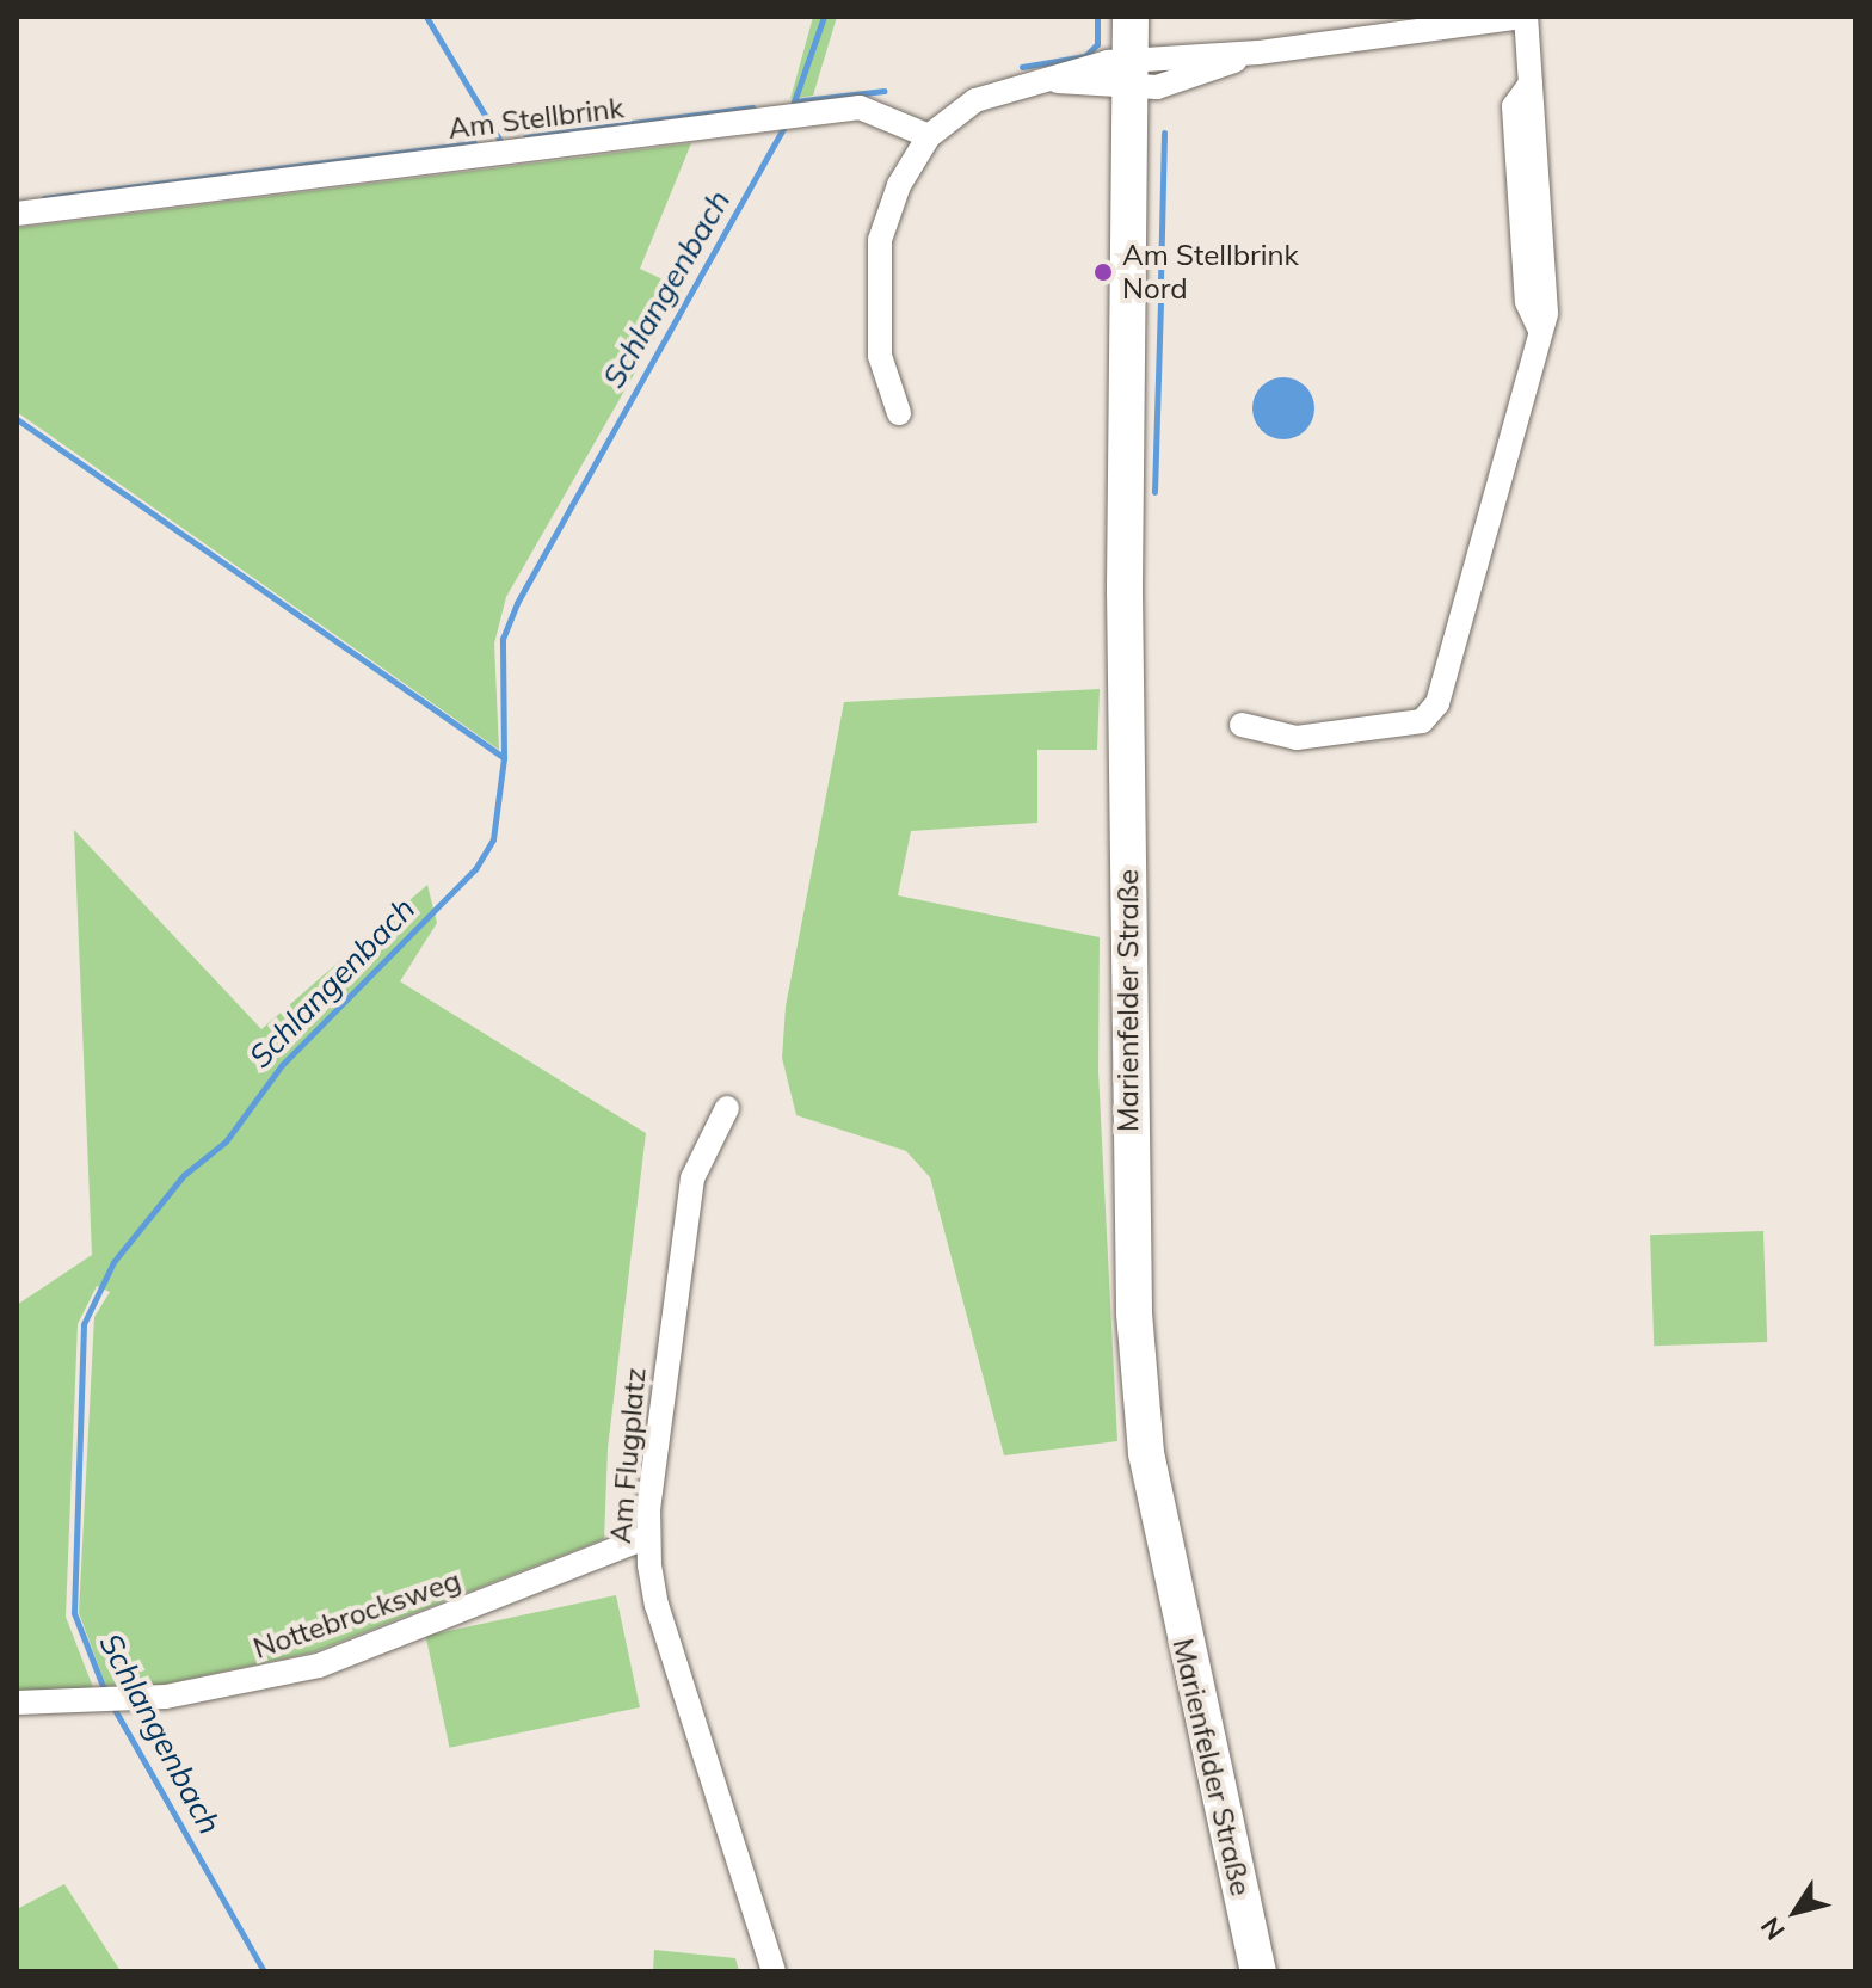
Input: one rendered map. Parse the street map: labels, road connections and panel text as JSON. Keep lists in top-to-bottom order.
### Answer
{
  "streets": {
    "main road": ["Marienfelder Straße"],
    "street": ["Am Stellbrink", "Am Flugplatz", "Nottebrocksweg"]
  },
  "crossings": [
    ["Am Flugplatz", "Nottebrocksweg"]
  ],
  "water": ["Schlangenbach"],
  "places": ["Am Stellbrink Nord"],
  "north": "bottom left"
}
